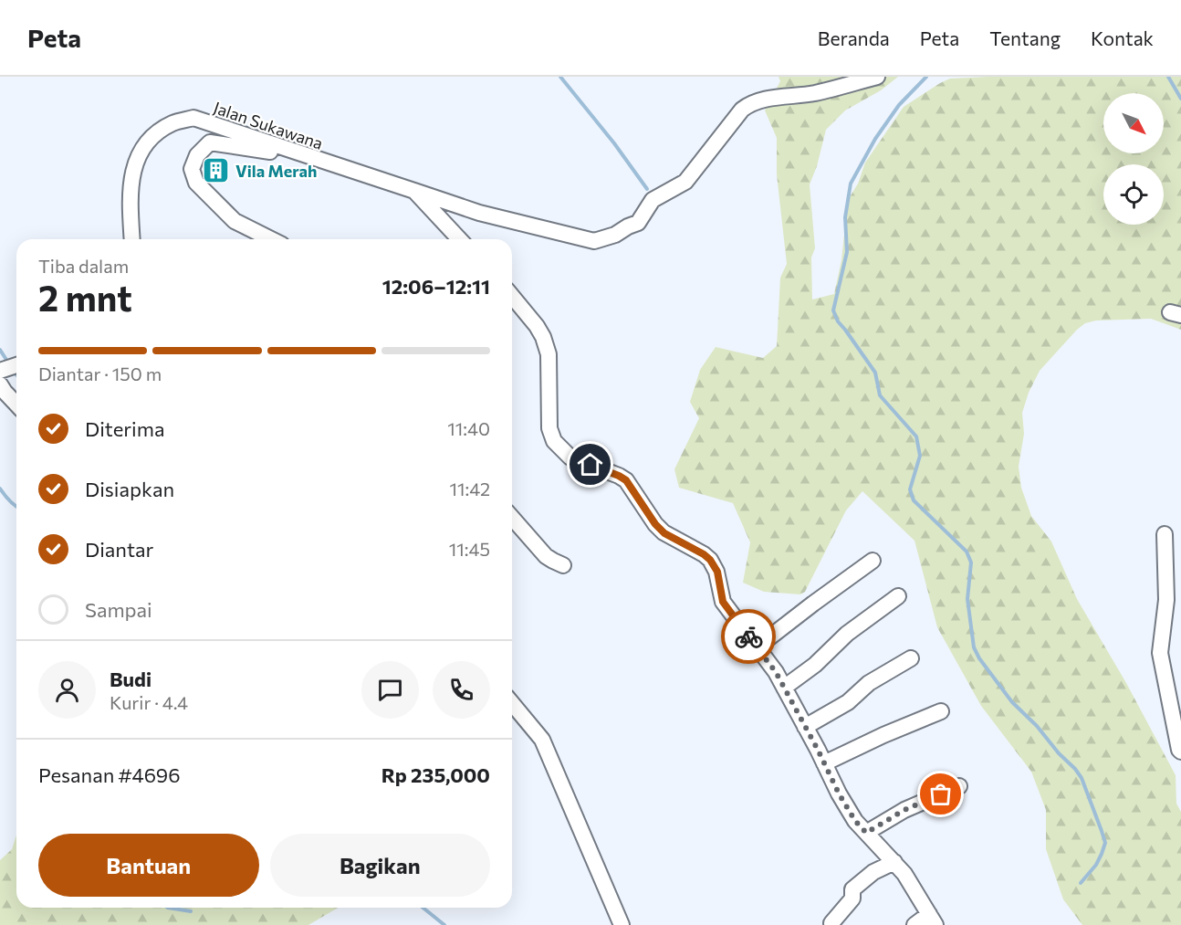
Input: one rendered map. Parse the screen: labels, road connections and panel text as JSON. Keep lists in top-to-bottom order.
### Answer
{
  "streets": {
    "street": ["Jalan Sukawana"]
  },
  "places": {
    "building": ["Vila Merah"]
  },
  "north": "bottom right",
  "page": {
    "header": "Peta",
    "nav": [
      "Beranda",
      "Peta",
      "Tentang",
      "Kontak"
    ],
    "heading": ["2 mnt", "Tiba dalam", "12:06–12:11"],
    "panel": [
      "Budi",
      "Kurir · 4.4",
      "Pesanan #4696",
      "Rp 235,000"
    ],
    "bar": "Diantar · 150 m",
    "list": [
      ["Diterima", "11:40"],
      ["Disiapkan", "11:42"],
      ["Diantar", "11:45"],
      "Sampai"
    ],
    "buttons": ["Bantuan", "Bagikan"]
  }
}
